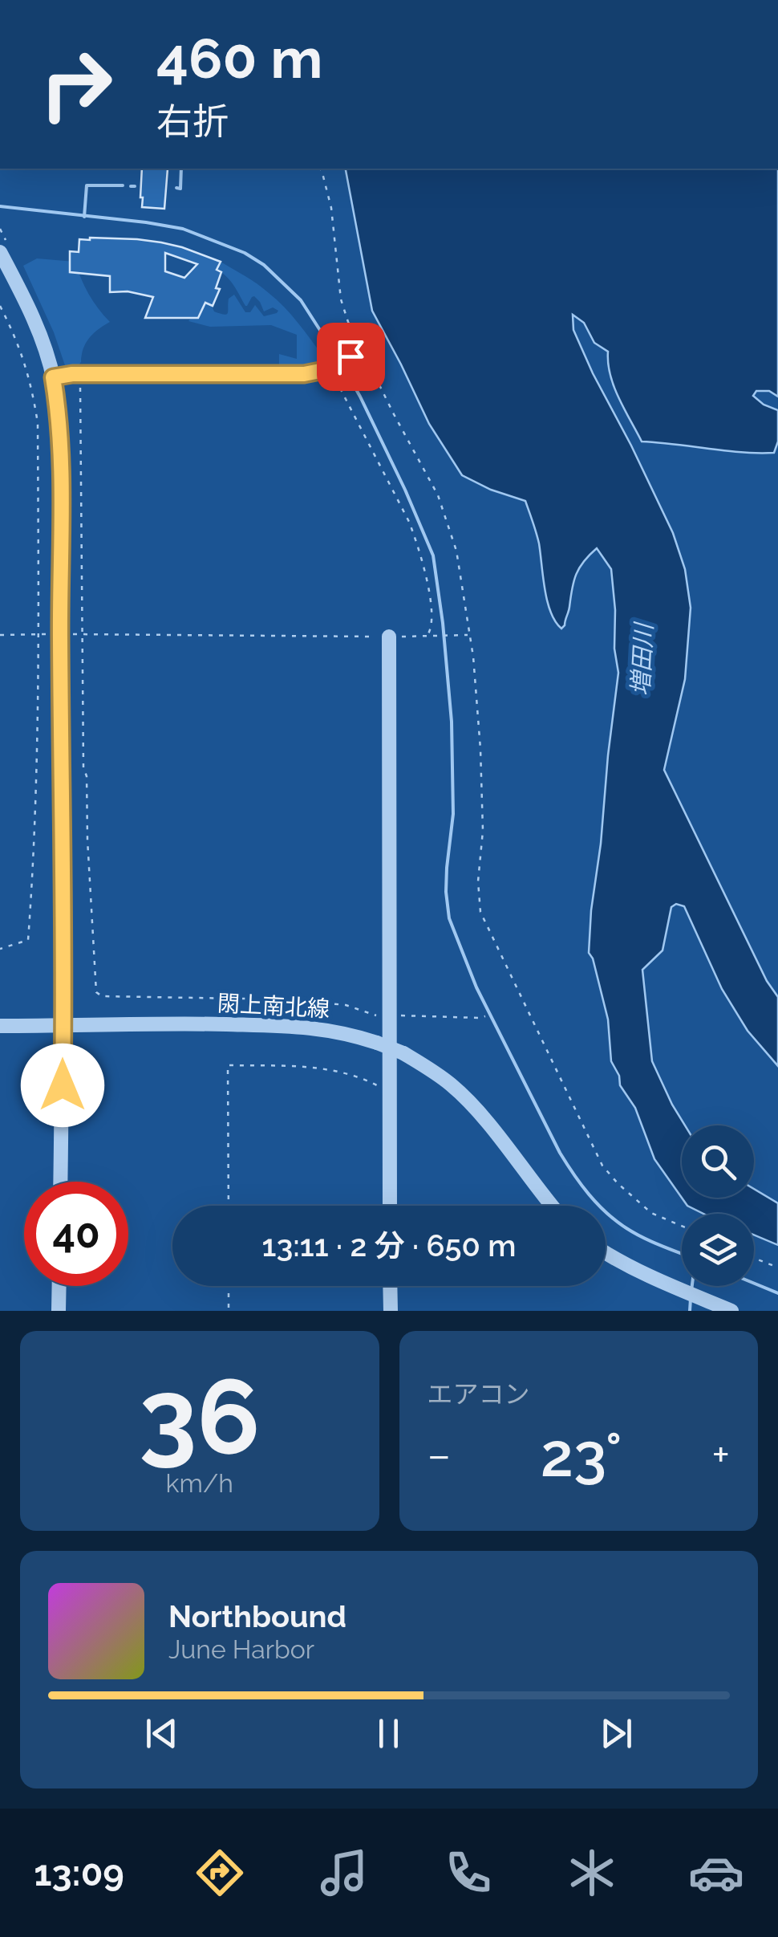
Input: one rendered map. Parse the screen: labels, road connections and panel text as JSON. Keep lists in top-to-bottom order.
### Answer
{
  "streets": {
    "street": ["閖上南北線"]
  },
  "water": ["増田川"],
  "page": {
    "turn": ["460 m", "右折"],
    "limit": "40",
    "trip": "13:11 · 2 分 · 650 m",
    "tile": [
      ["36", "km/h"],
      "エアコン"
    ],
    "heat": ["−", "23°", "+"],
    "song": ["Northbound", "June Harbor"],
    "tabs": "13:09"
  }
}
